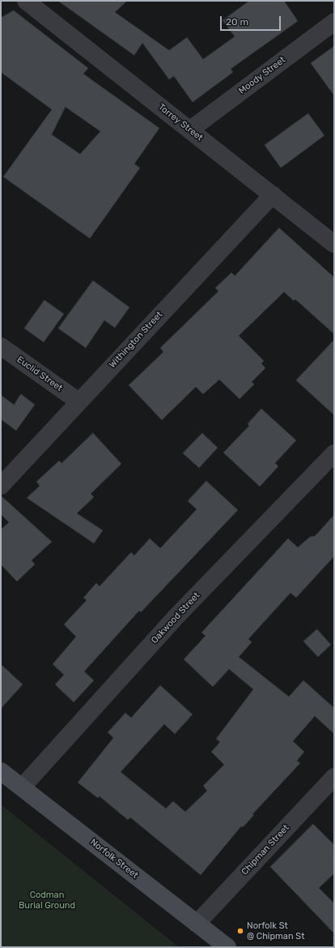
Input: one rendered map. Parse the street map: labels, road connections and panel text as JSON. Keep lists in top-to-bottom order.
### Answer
{
  "streets": {
    "main road": ["Norfolk Street"],
    "street": [
      "Moody Street",
      "Torrey Street",
      "Withington Street",
      "Euclid Street",
      "Oakwood Street",
      "Chipman Street"
    ]
  },
  "crossings": [
    ["Moody Street", "Torrey Street"],
    ["Torrey Street", "Withington Street"],
    ["Withington Street", "Euclid Street"],
    ["Oakwood Street", "Norfolk Street"],
    ["Chipman Street", "Norfolk Street"]
  ],
  "parks": ["Codman Burial Ground"],
  "places": ["Norfolk St @ Chipman St"],
  "scale_bar": "20 m"
}
